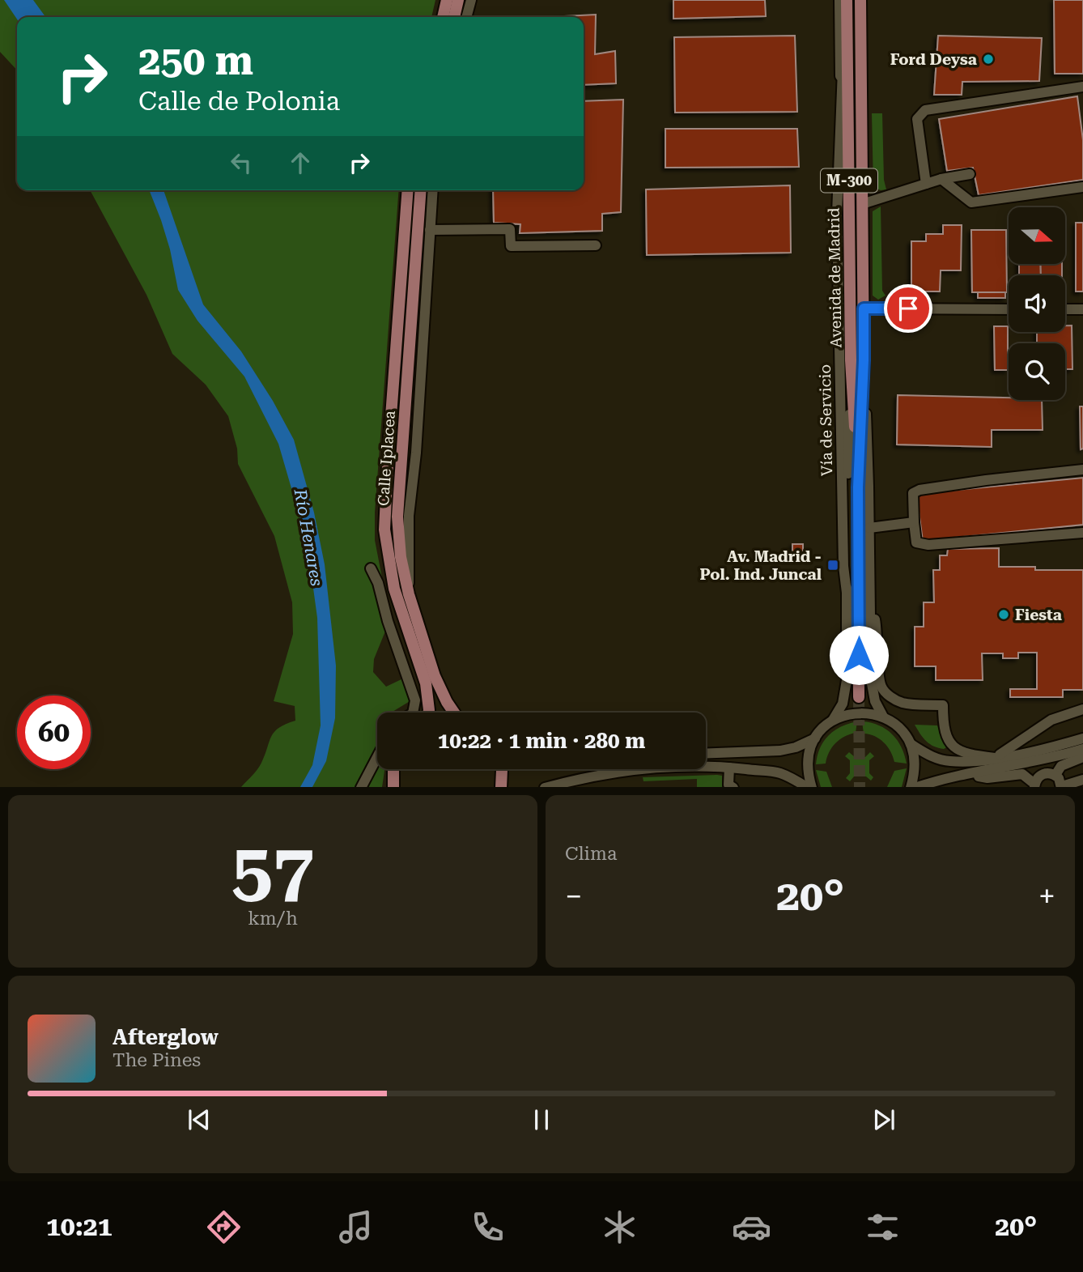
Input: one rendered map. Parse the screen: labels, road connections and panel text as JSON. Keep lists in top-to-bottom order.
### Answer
{
  "streets": {
    "main road": ["M-300", "Avenida de Madrid", "Calle Iplacea"],
    "street": ["Vía de Servicio"]
  },
  "crossings": [
    ["M-300", "Avenida de Madrid"],
    ["M-300", "Vía de Servicio"],
    ["Avenida de Madrid", "Vía de Servicio"]
  ],
  "water": ["Río Henares"],
  "places": {
    "other": ["Ford Deysa", "Fiesta"],
    "transit": ["Av. Madrid - Pol. Ind. Juncal"]
  },
  "north": "right",
  "page": {
    "turn": ["250 m", "Calle de Polonia"],
    "limit": "60",
    "trip": "10:22 · 1 min · 280 m",
    "tile": [
      ["57", "km/h"],
      "Clima"
    ],
    "heat": ["−", "20°", "+"],
    "song": ["Afterglow", "The Pines"],
    "tabs": ["10:21", "20°"]
  }
}
